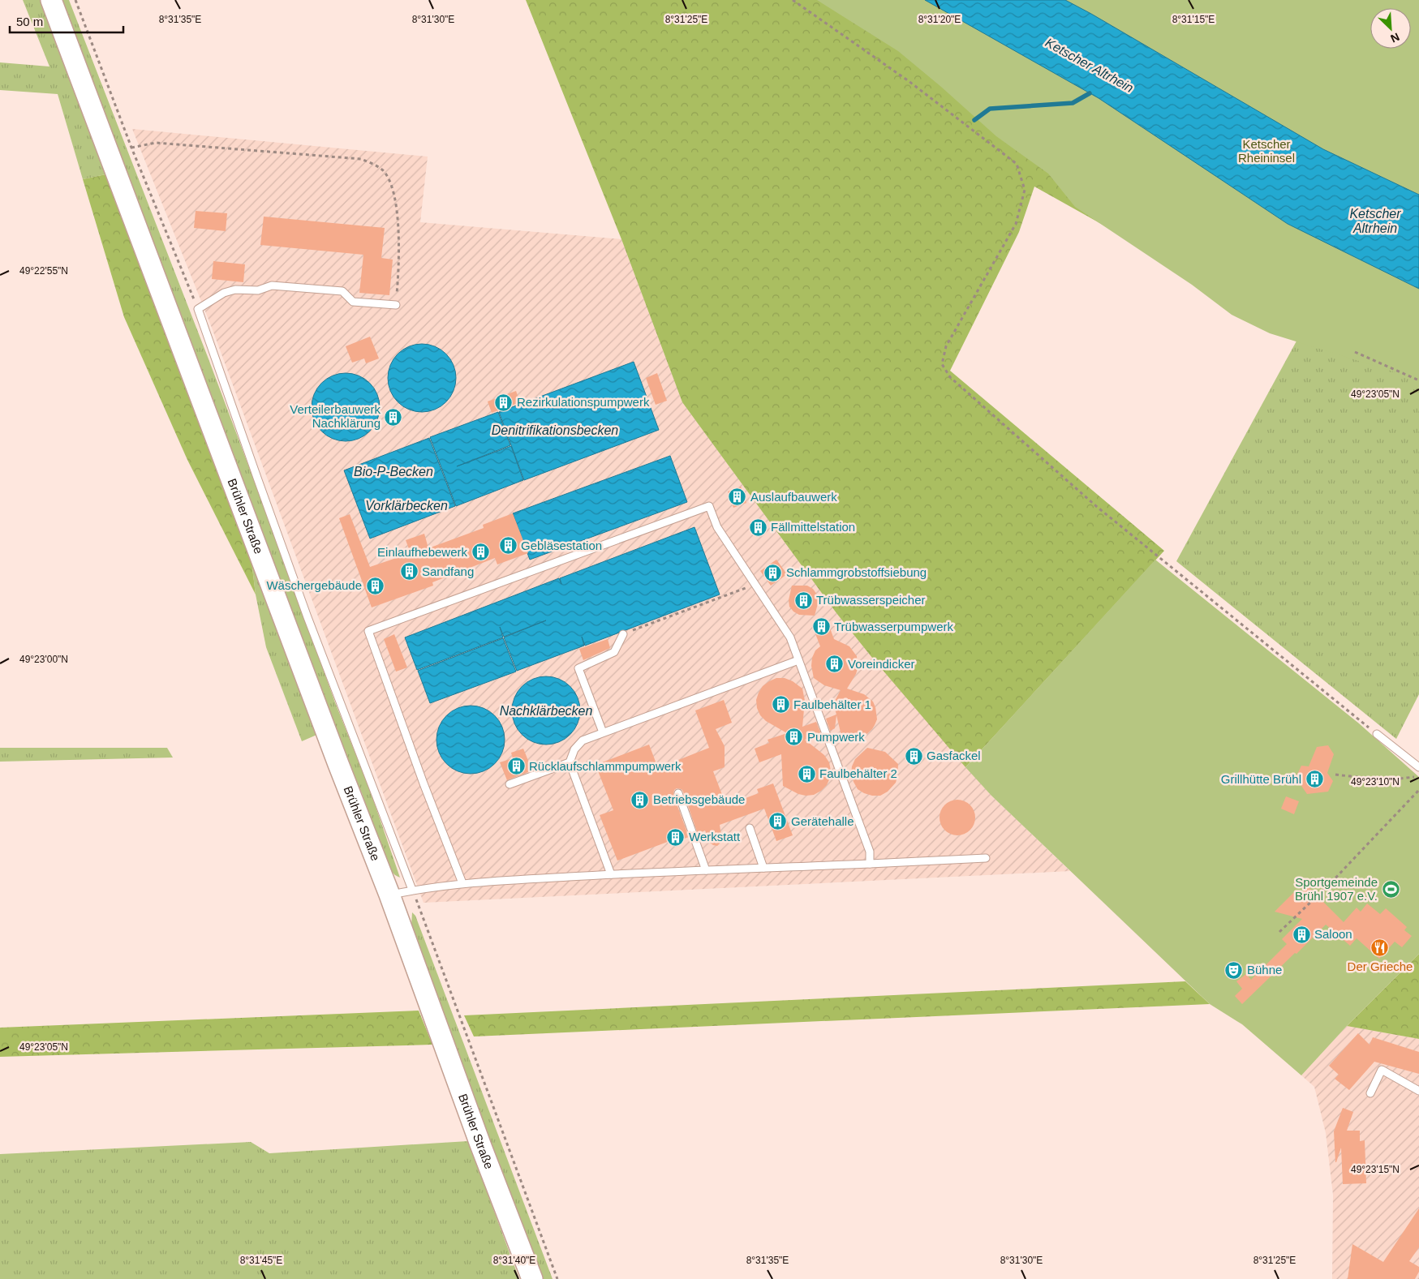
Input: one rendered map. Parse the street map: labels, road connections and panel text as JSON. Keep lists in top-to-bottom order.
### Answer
{
  "streets": {
    "street": ["Brühler Straße"]
  },
  "water": [
    "Ketscher Altrhein",
    "Denitrifikationsbecken",
    "Bio-P-Becken",
    "Vorklärbecken",
    "Nachklärbecken"
  ],
  "parks": ["Ketscher Rheininsel"],
  "places": {
    "building": [
      "Rezirkulationspumpwerk",
      "Verteilerbauwerk Nachklärung",
      "Auslaufbauwerk",
      "Fällmittelstation",
      "Gebläsestation",
      "Einlaufhebewerk",
      "Sandfang",
      "Schlammgrobstoffsiebung",
      "Wäschergebäude",
      "Trübwasserspeicher",
      "Trübwasserpumpwerk",
      "Voreindicker",
      "Faulbehälter 1",
      "Pumpwerk",
      "Gasfackel",
      "Rücklaufschlammpumpwerk",
      "Faulbehälter 2",
      "Grillhütte Brühl",
      "Betriebsgebäude",
      "Gerätehalle",
      "Werkstatt",
      "Saloon"
    ],
    "sports": ["Sportgemeinde Brühl 1907 e.V."],
    "restaurant": ["Der Grieche"],
    "theatre": ["Bühne"]
  },
  "scale_bar": "50 m",
  "north": "bottom right",
  "coordinates": [
    "8°31'35\"E",
    "8°31'30\"E",
    "8°31'25\"E",
    "8°31'20\"E",
    "8°31'15\"E",
    "49°22'55\"N",
    "49°23'05\"N",
    "49°23'00\"N",
    "49°23'10\"N",
    "49°23'15\"N",
    "8°31'45\"E",
    "8°31'40\"E"
  ]
}
